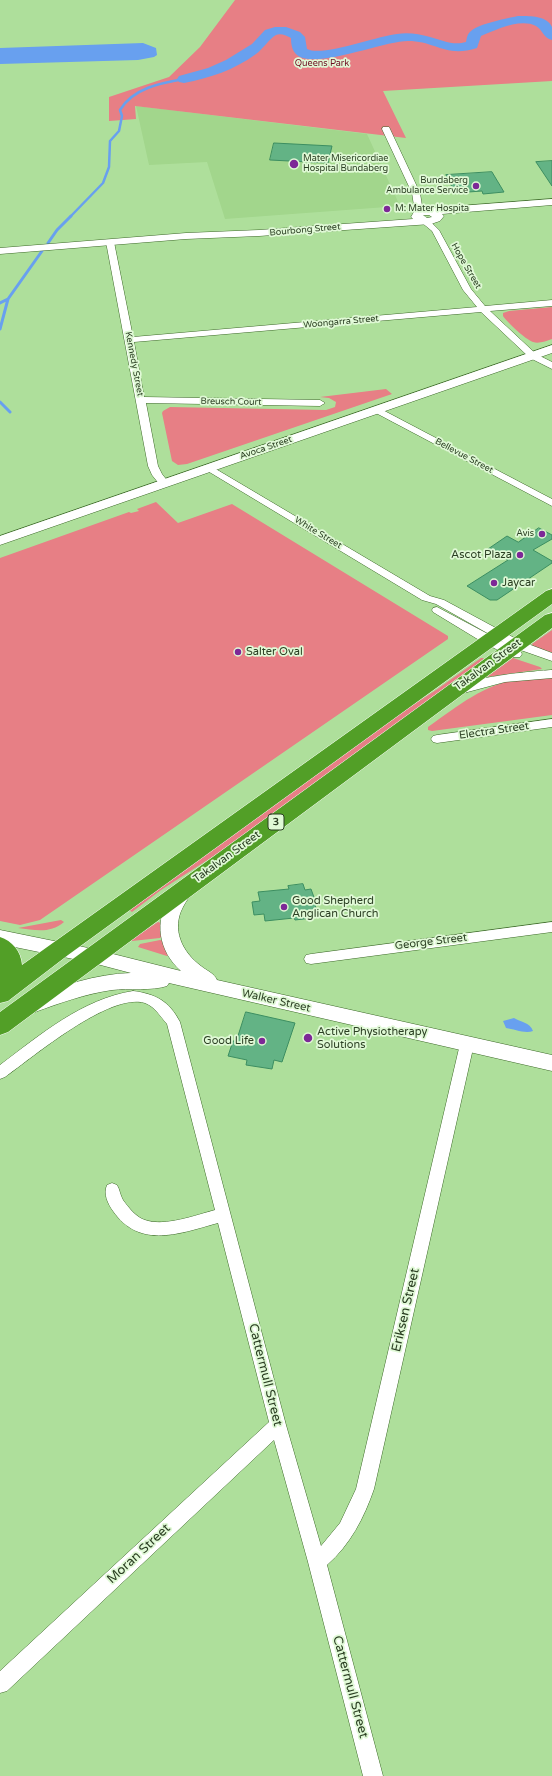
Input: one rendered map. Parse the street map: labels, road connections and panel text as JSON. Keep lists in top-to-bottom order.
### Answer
{
  "streets": {
    "highway": ["Takalvan Street", "3"],
    "street": [
      "Bourbong Street",
      "Hope Street",
      "Woongarra Street",
      "Kennedy Street",
      "Breusch Court",
      "Avoca Street",
      "Bellevue Street",
      "White Street",
      "Electra Street",
      "George Street",
      "Walker Street",
      "Eriksen Street",
      "Cattermull Street",
      "Moran Street"
    ]
  },
  "crossings": [
    ["Bourbong Street", "Hope Street"],
    ["Bourbong Street", "Kennedy Street"],
    ["Hope Street", "Woongarra Street"],
    ["Hope Street", "Avoca Street"],
    ["Woongarra Street", "Kennedy Street"],
    ["Kennedy Street", "Breusch Court"],
    ["Kennedy Street", "Avoca Street"],
    ["Avoca Street", "Bellevue Street"],
    ["Avoca Street", "White Street"],
    ["White Street", "Takalvan Street"],
    ["Takalvan Street", "Walker Street"],
    ["Walker Street", "Eriksen Street"],
    ["Eriksen Street", "Cattermull Street"],
    ["Cattermull Street", "Moran Street"]
  ],
  "parks": ["Queens Park"],
  "places": [
    "Mater Misericordiae Hospital Bundaberg",
    "Bundaberg Ambulance Service",
    "M: Mater Hospita",
    "Avis",
    "Ascot Plaza",
    "Jaycar",
    "Salter Oval",
    "Good Shepherd Anglican Church",
    "Active Physiotherapy Solutions",
    "Good Life"
  ]
}
